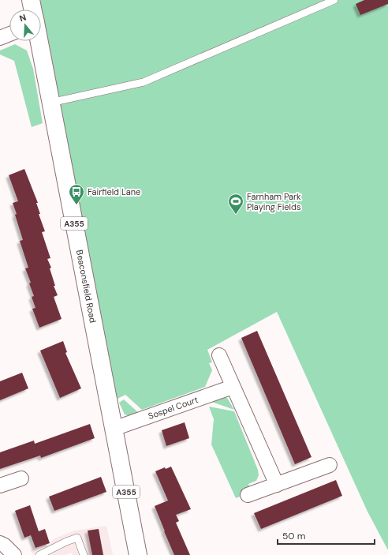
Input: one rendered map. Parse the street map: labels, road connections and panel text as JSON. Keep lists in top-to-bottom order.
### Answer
{
  "streets": {
    "main road": ["A355", "Beaconsfield Road"],
    "street": ["Sospel Court"]
  },
  "crossings": [
    ["Beaconsfield Road", "Sospel Court"]
  ],
  "places": {
    "bus stop": ["Fairfield Lane"],
    "sports": ["Farnham Park Playing Fields"]
  },
  "scale_bar": "50 m",
  "north": "top"
}
